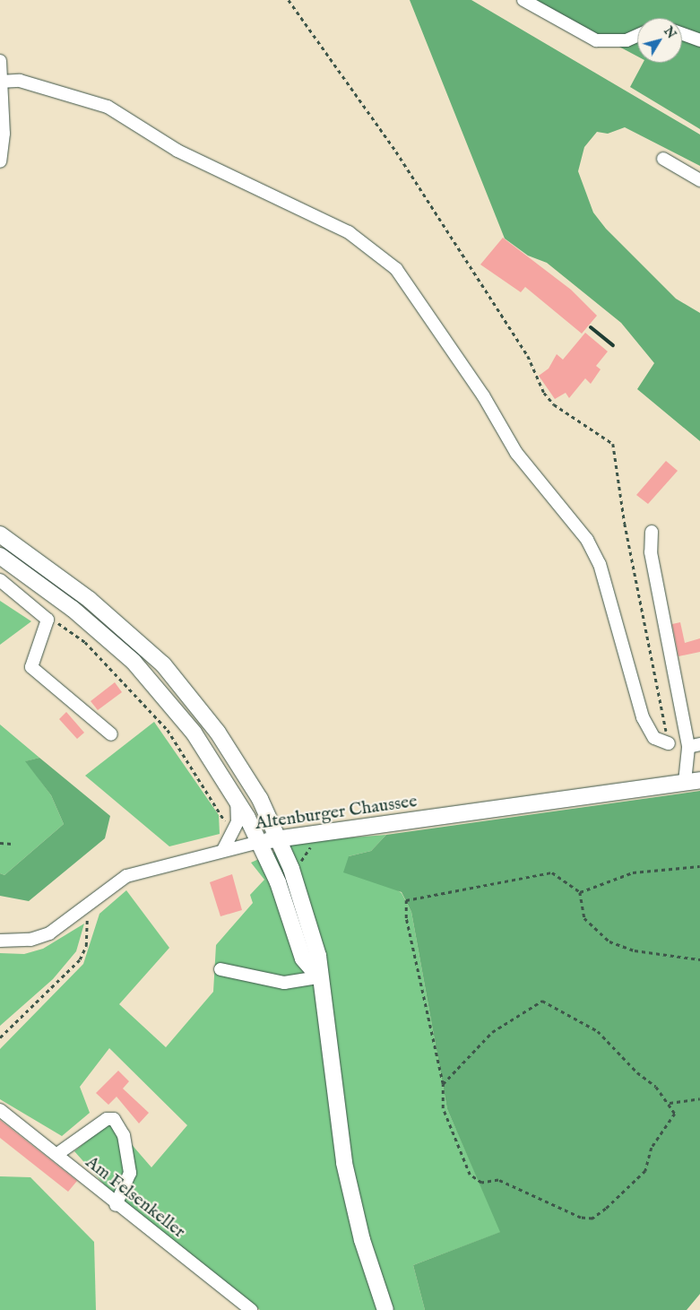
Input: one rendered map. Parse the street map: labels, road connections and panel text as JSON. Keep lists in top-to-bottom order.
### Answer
{
  "streets": {
    "main road": ["Altenburger Chaussee"],
    "street": ["Am Felsenkeller"]
  },
  "north": "top right"
}
